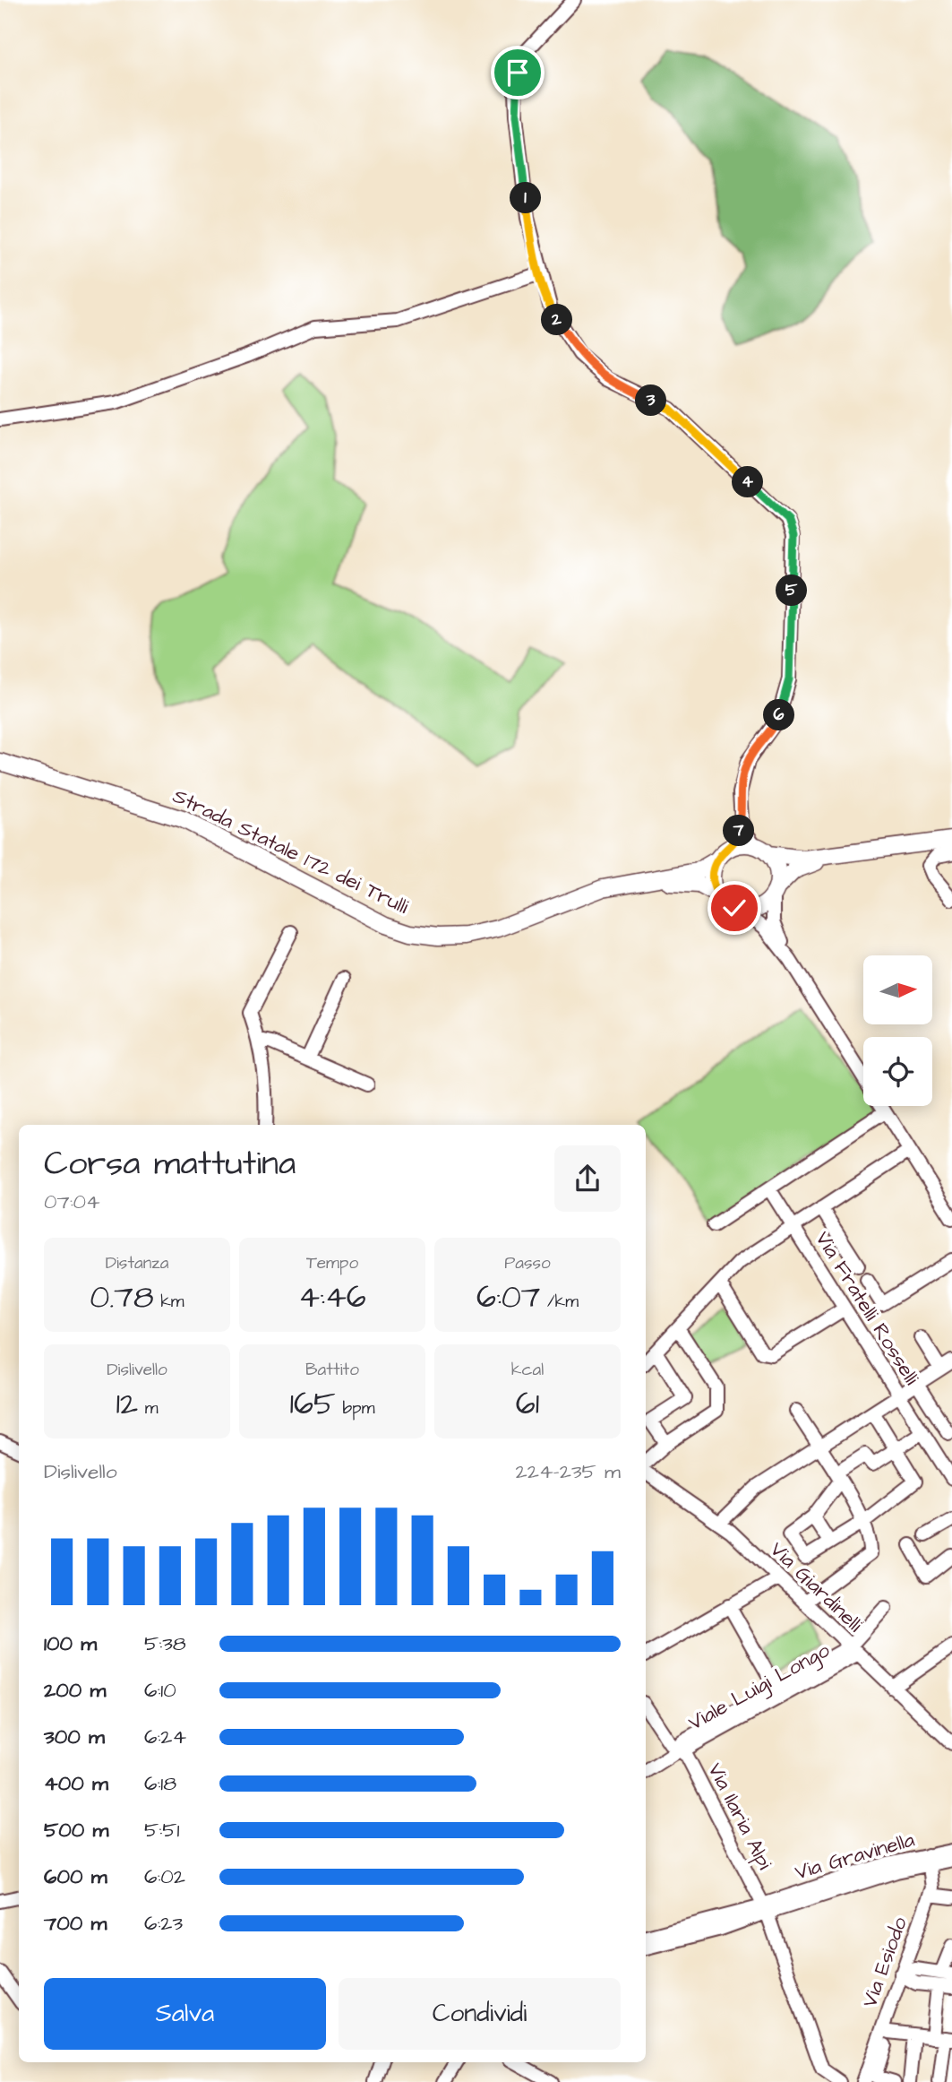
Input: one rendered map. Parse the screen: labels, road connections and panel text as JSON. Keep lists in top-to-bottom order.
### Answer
{
  "streets": {
    "main road": ["Strada Statale 172 dei Trulli"],
    "street": [
      "Via Fratelli Rosselli",
      "Via Giardinelli",
      "Viale Luigi Longo",
      "Via Ilaria Alpi",
      "Via Gravinella",
      "Via Esiodo"
    ]
  },
  "crossings": [
    ["Via Giardinelli", "Viale Luigi Longo"],
    ["Viale Luigi Longo", "Via Ilaria Alpi"],
    ["Via Ilaria Alpi", "Via Gravinella"],
    ["Via Gravinella", "Via Esiodo"]
  ],
  "north": "right",
  "page": {
    "pins": [
      "1",
      "2",
      "3",
      "4",
      "5",
      "6",
      "7"
    ],
    "heading": ["Corsa mattutina", "07:04"],
    "stats": [
      ["Distanza", "0.78 km"],
      ["Tempo", "4:46"],
      ["Passo", "6:07 /km"],
      ["Dislivello", "12 m"],
      ["Battito", "165 bpm"],
      ["kcal", "61"]
    ],
    "chart": ["Dislivello", "224–235 m"],
    "list": [
      {
        "name": "100 m",
        "note": "5:38"
      },
      {
        "name": "200 m",
        "note": "6:10"
      },
      {
        "name": "300 m",
        "note": "6:24"
      },
      {
        "name": "400 m",
        "note": "6:18"
      },
      {
        "name": "500 m",
        "note": "5:51"
      },
      {
        "name": "600 m",
        "note": "6:02"
      },
      {
        "name": "700 m",
        "note": "6:23"
      }
    ],
    "buttons": ["Salva", "Condividi"]
  }
}
